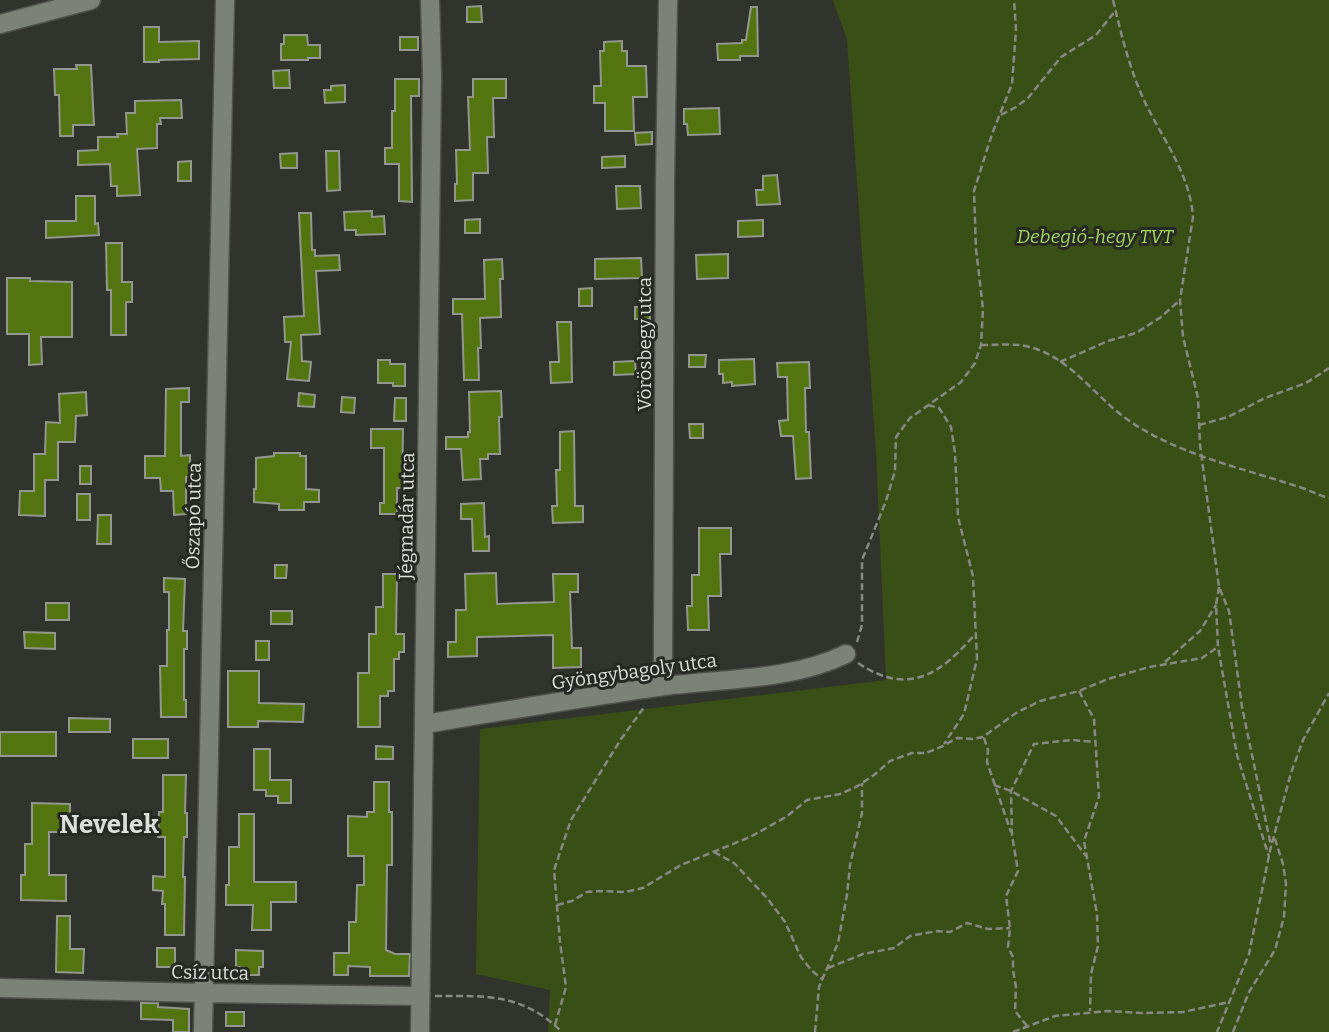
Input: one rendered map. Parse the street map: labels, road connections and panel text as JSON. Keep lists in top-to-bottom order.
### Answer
{
  "streets": {
    "street": [
      "Vörösbegy utca",
      "Őszapó utca",
      "Jégmadár utca",
      "Gyöngybagoly utca",
      "Csíz utca"
    ]
  },
  "crossings": [
    ["Vörösbegy utca", "Gyöngybagoly utca"],
    ["Őszapó utca", "Csíz utca"],
    ["Jégmadár utca", "Gyöngybagoly utca"],
    ["Jégmadár utca", "Csíz utca"]
  ],
  "districts": ["Nevelek"],
  "parks": ["Debegió-hegy TVT"]
}
